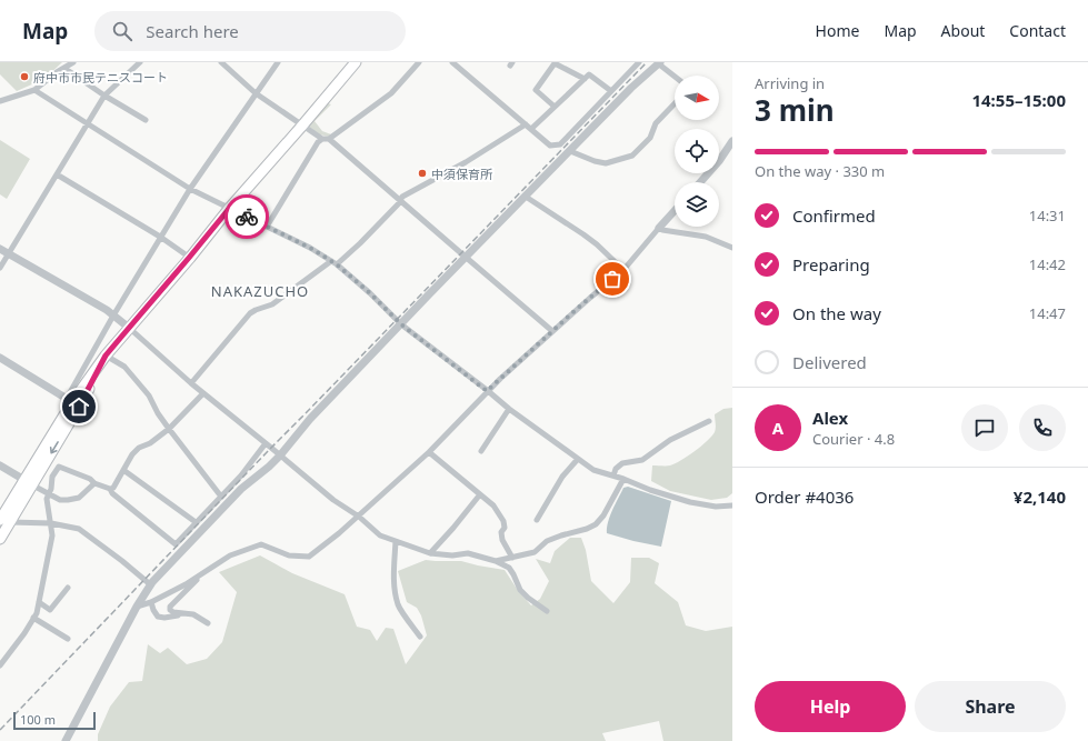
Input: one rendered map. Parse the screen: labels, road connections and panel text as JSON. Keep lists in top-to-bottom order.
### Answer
{
  "districts": ["NAKAZUCHO"],
  "places": ["府中市市民テニスコート", "中須保育所"],
  "scale_bar": "100 m",
  "north": "right",
  "page": {
    "header": "Map",
    "search": "Search here",
    "nav": [
      "Home",
      "Map",
      "About",
      "Contact"
    ],
    "heading": ["3 min", "Arriving in", "14:55–15:00"],
    "panel": [
      "Alex",
      "Courier · 4.8",
      "Order #4036",
      "¥2,140"
    ],
    "bar": "On the way · 330 m",
    "list": [
      ["Confirmed", "14:31"],
      ["Preparing", "14:42"],
      ["On the way", "14:47"],
      "Delivered"
    ],
    "round": "A",
    "buttons": ["Help", "Share"],
    "scale": "100 m"
  }
}
